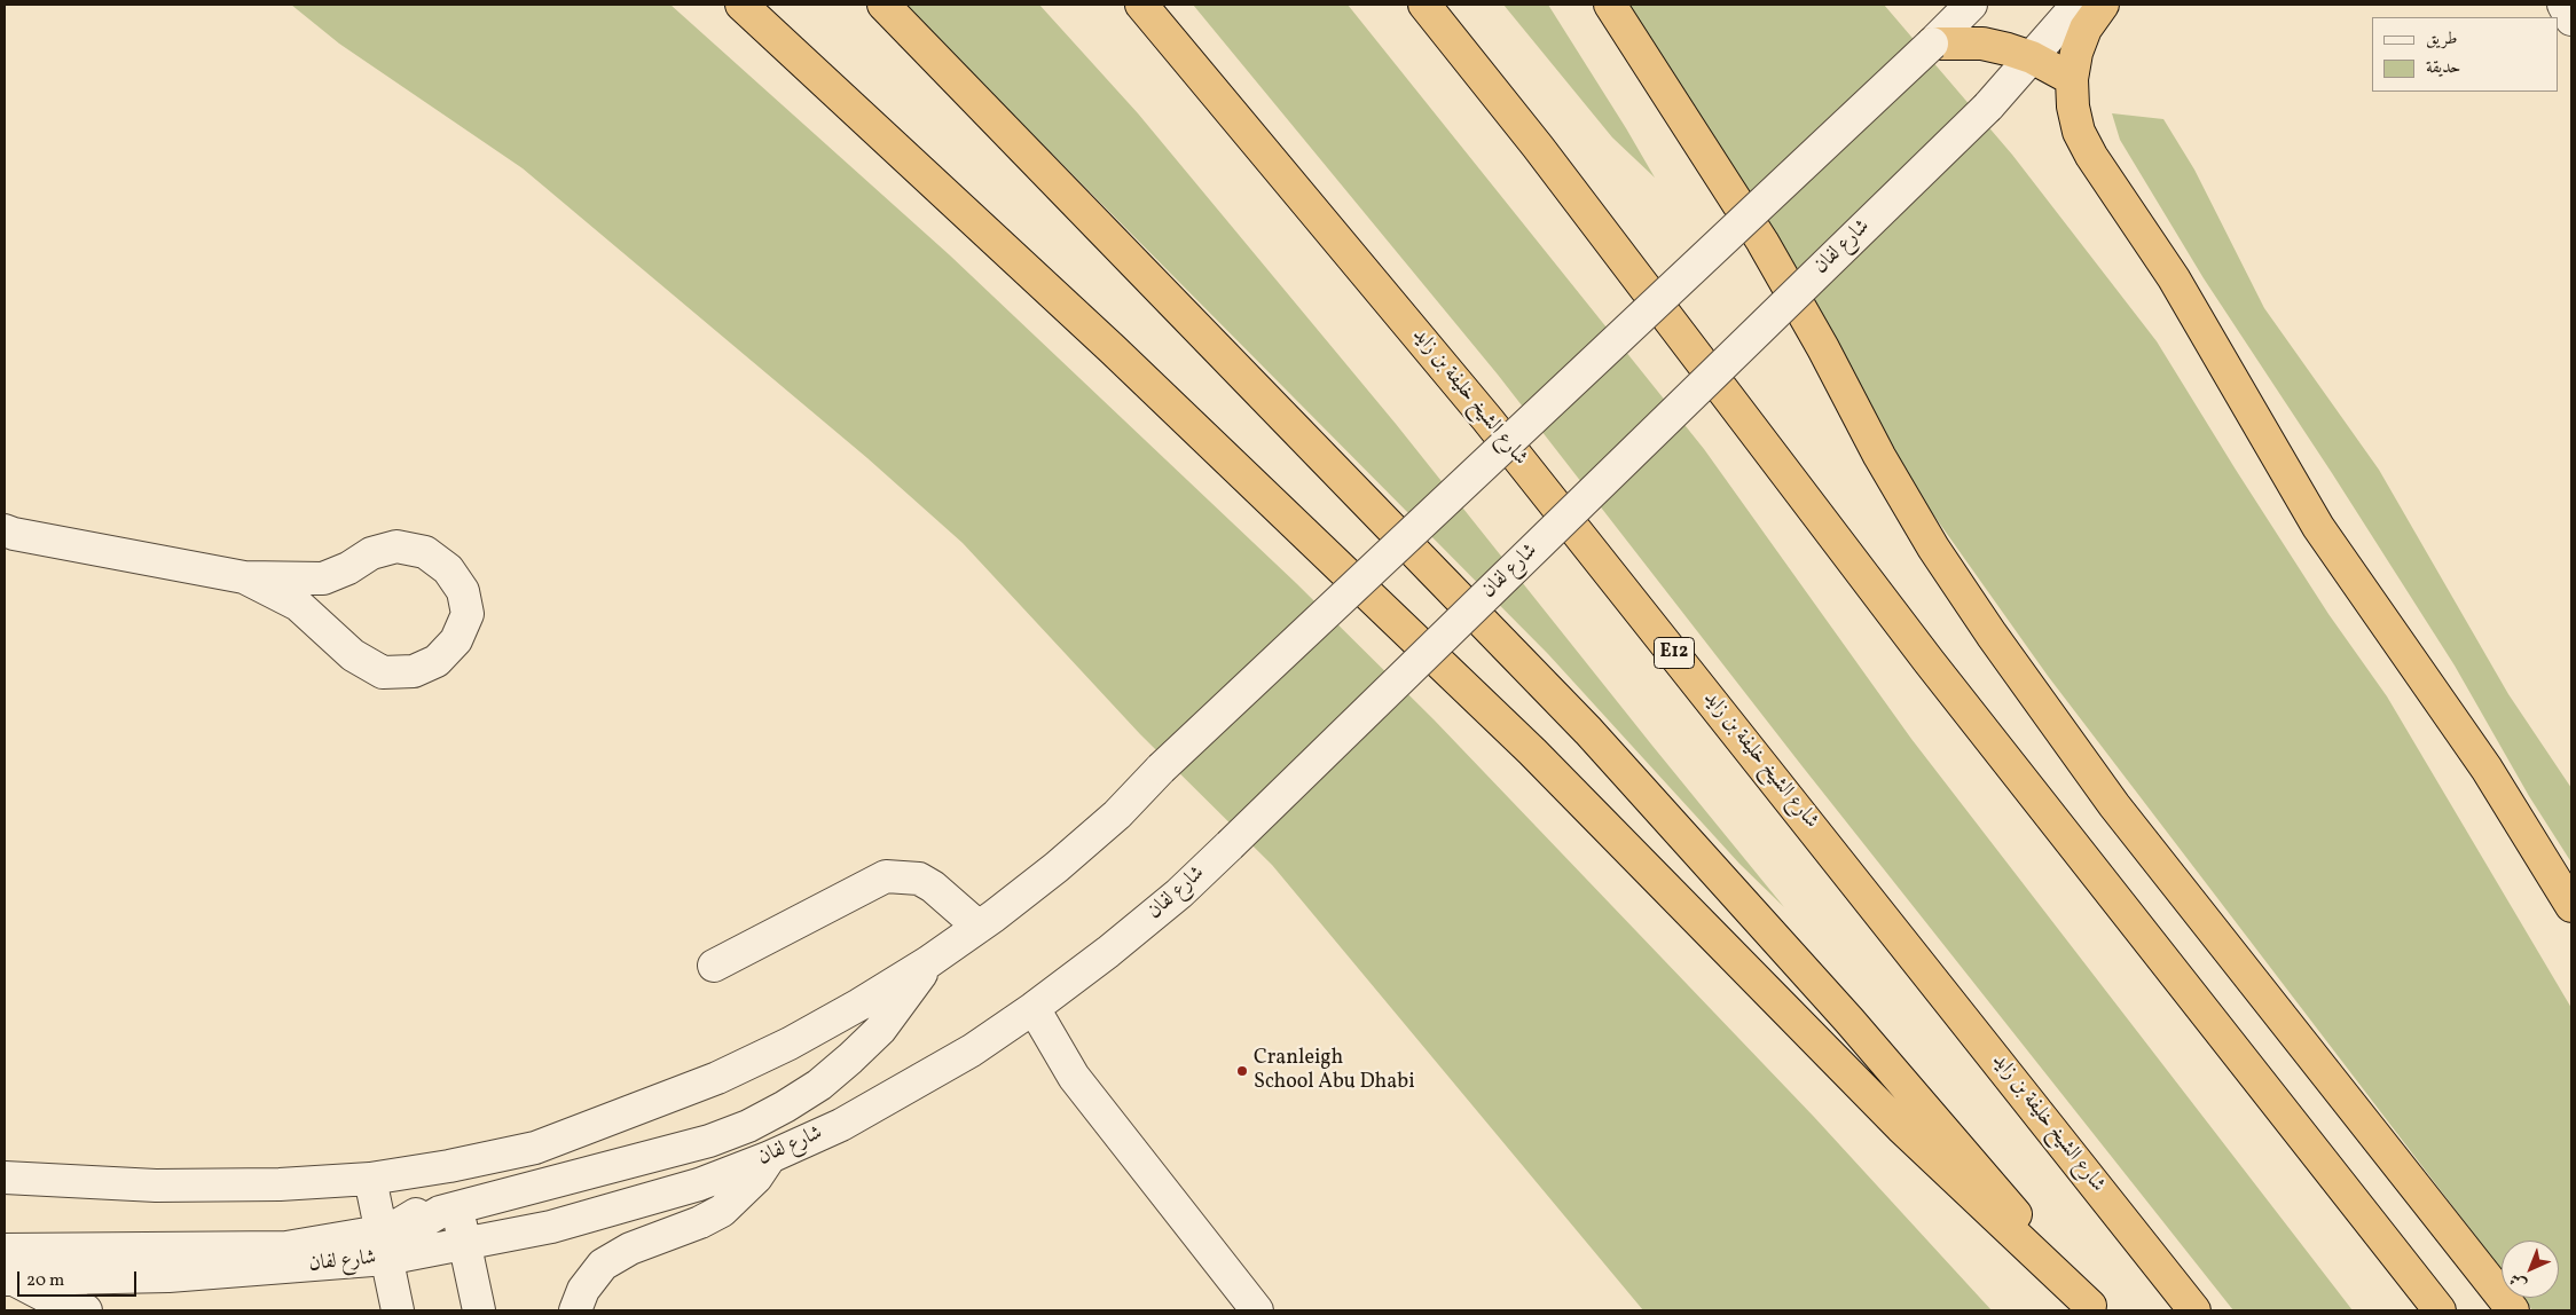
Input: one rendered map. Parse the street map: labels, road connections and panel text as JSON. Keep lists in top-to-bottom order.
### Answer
{
  "streets": {
    "highway": ["شارع الشيخ خليفة بن زايد", "E12"],
    "street": ["شارع لفان"]
  },
  "places": ["Cranleigh School Abu Dhabi"],
  "legend": ["طريق", "حديقة"],
  "scale_bar": "20 m",
  "north": "bottom left"
}
